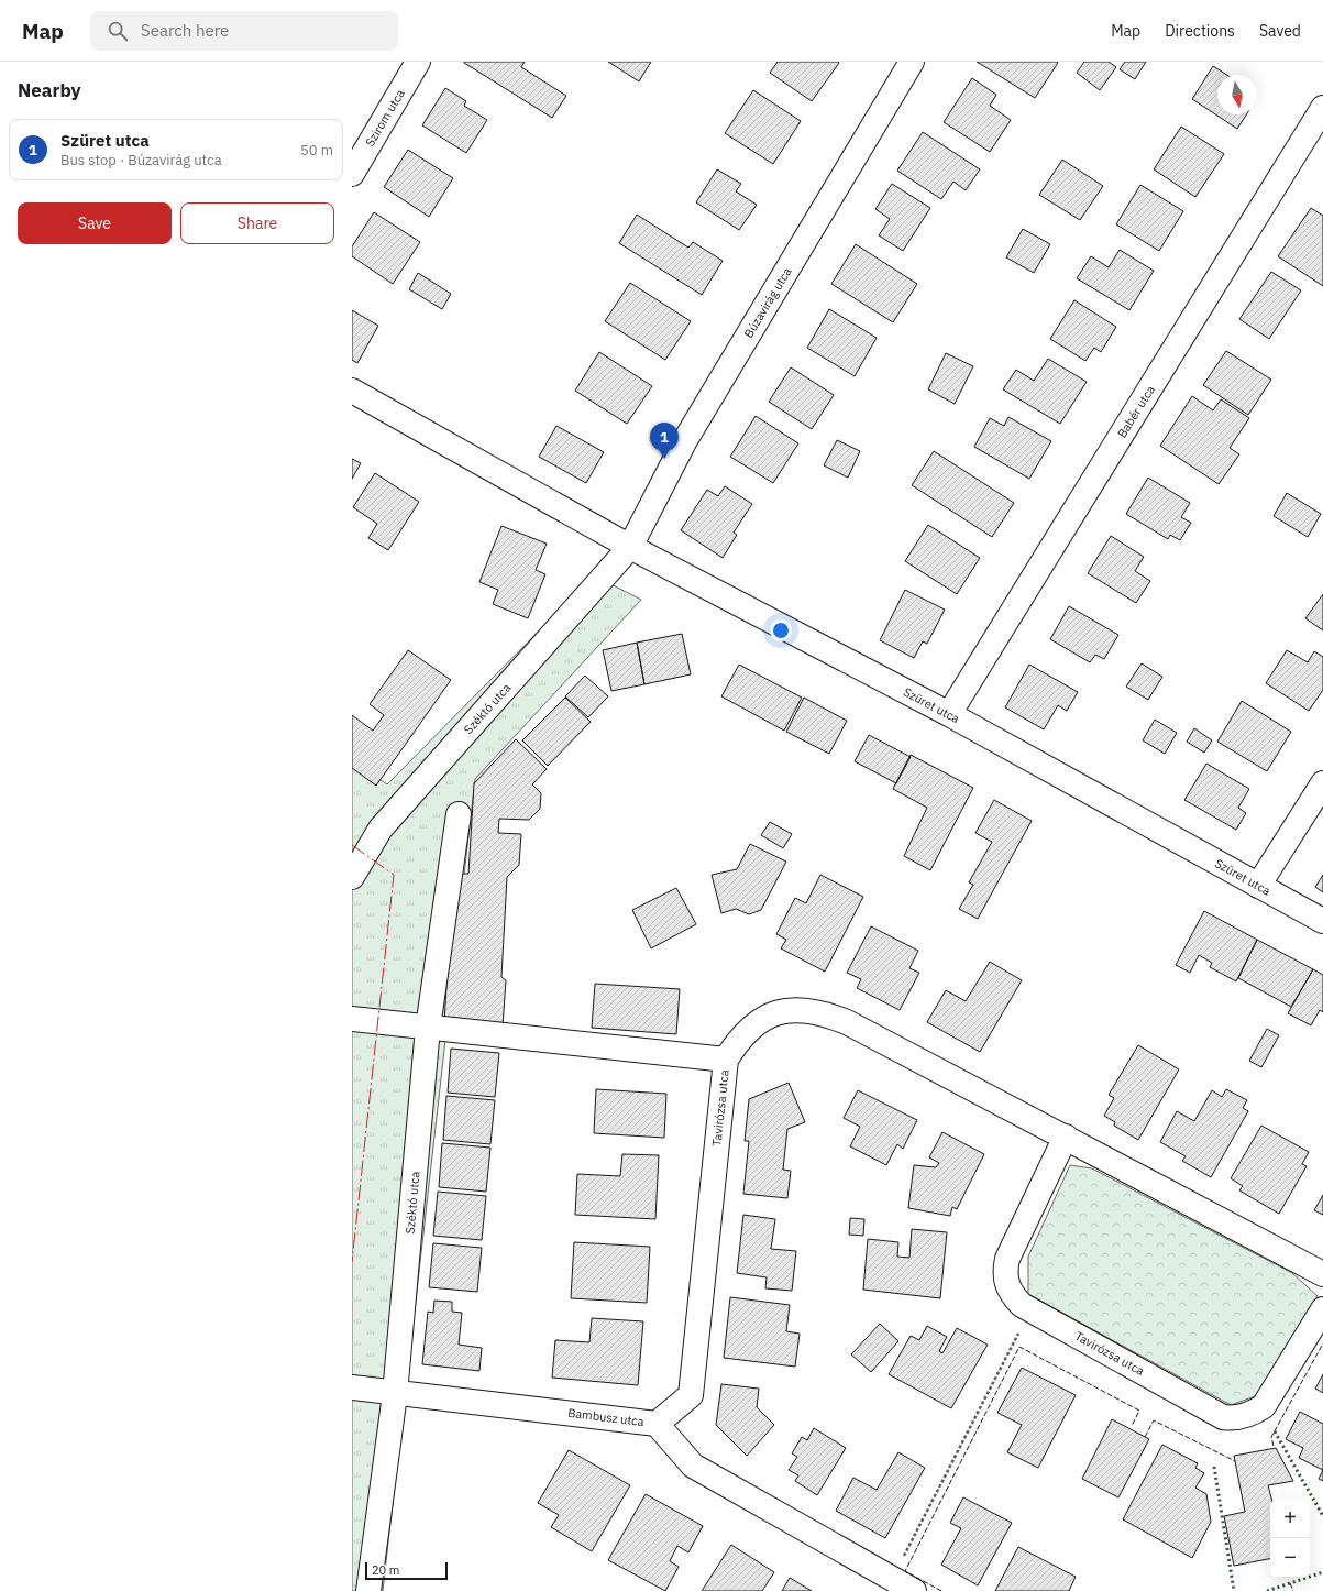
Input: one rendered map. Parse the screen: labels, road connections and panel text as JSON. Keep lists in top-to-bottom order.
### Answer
{
  "streets": {
    "street": [
      "Szirom utca",
      "Búzavirág utca",
      "Babér utca",
      "Szüret utca",
      "Széktó utca",
      "Tavirózsa utca",
      "Bambusz utca"
    ]
  },
  "crossings": [
    ["Búzavirág utca", "Szüret utca"],
    ["Búzavirág utca", "Széktó utca"],
    ["Babér utca", "Szüret utca"],
    ["Szüret utca", "Széktó utca"],
    ["Széktó utca", "Bambusz utca"],
    ["Tavirózsa utca", "Bambusz utca"]
  ],
  "scale_bar": "20 m",
  "north": "bottom",
  "page": {
    "header": "Map",
    "search": "Search here",
    "nav": ["Map", "Directions", "Saved"],
    "heading": "Nearby",
    "list": [
      {
        "mark": "1",
        "name": "Szüret utca",
        "note": "Bus stop · Búzavirág utca",
        "value": "50 m"
      }
    ],
    "buttons": ["Save", "Share"],
    "pins": "1",
    "map_buttons": ["+", "−"],
    "scale": "20 m"
  }
}
